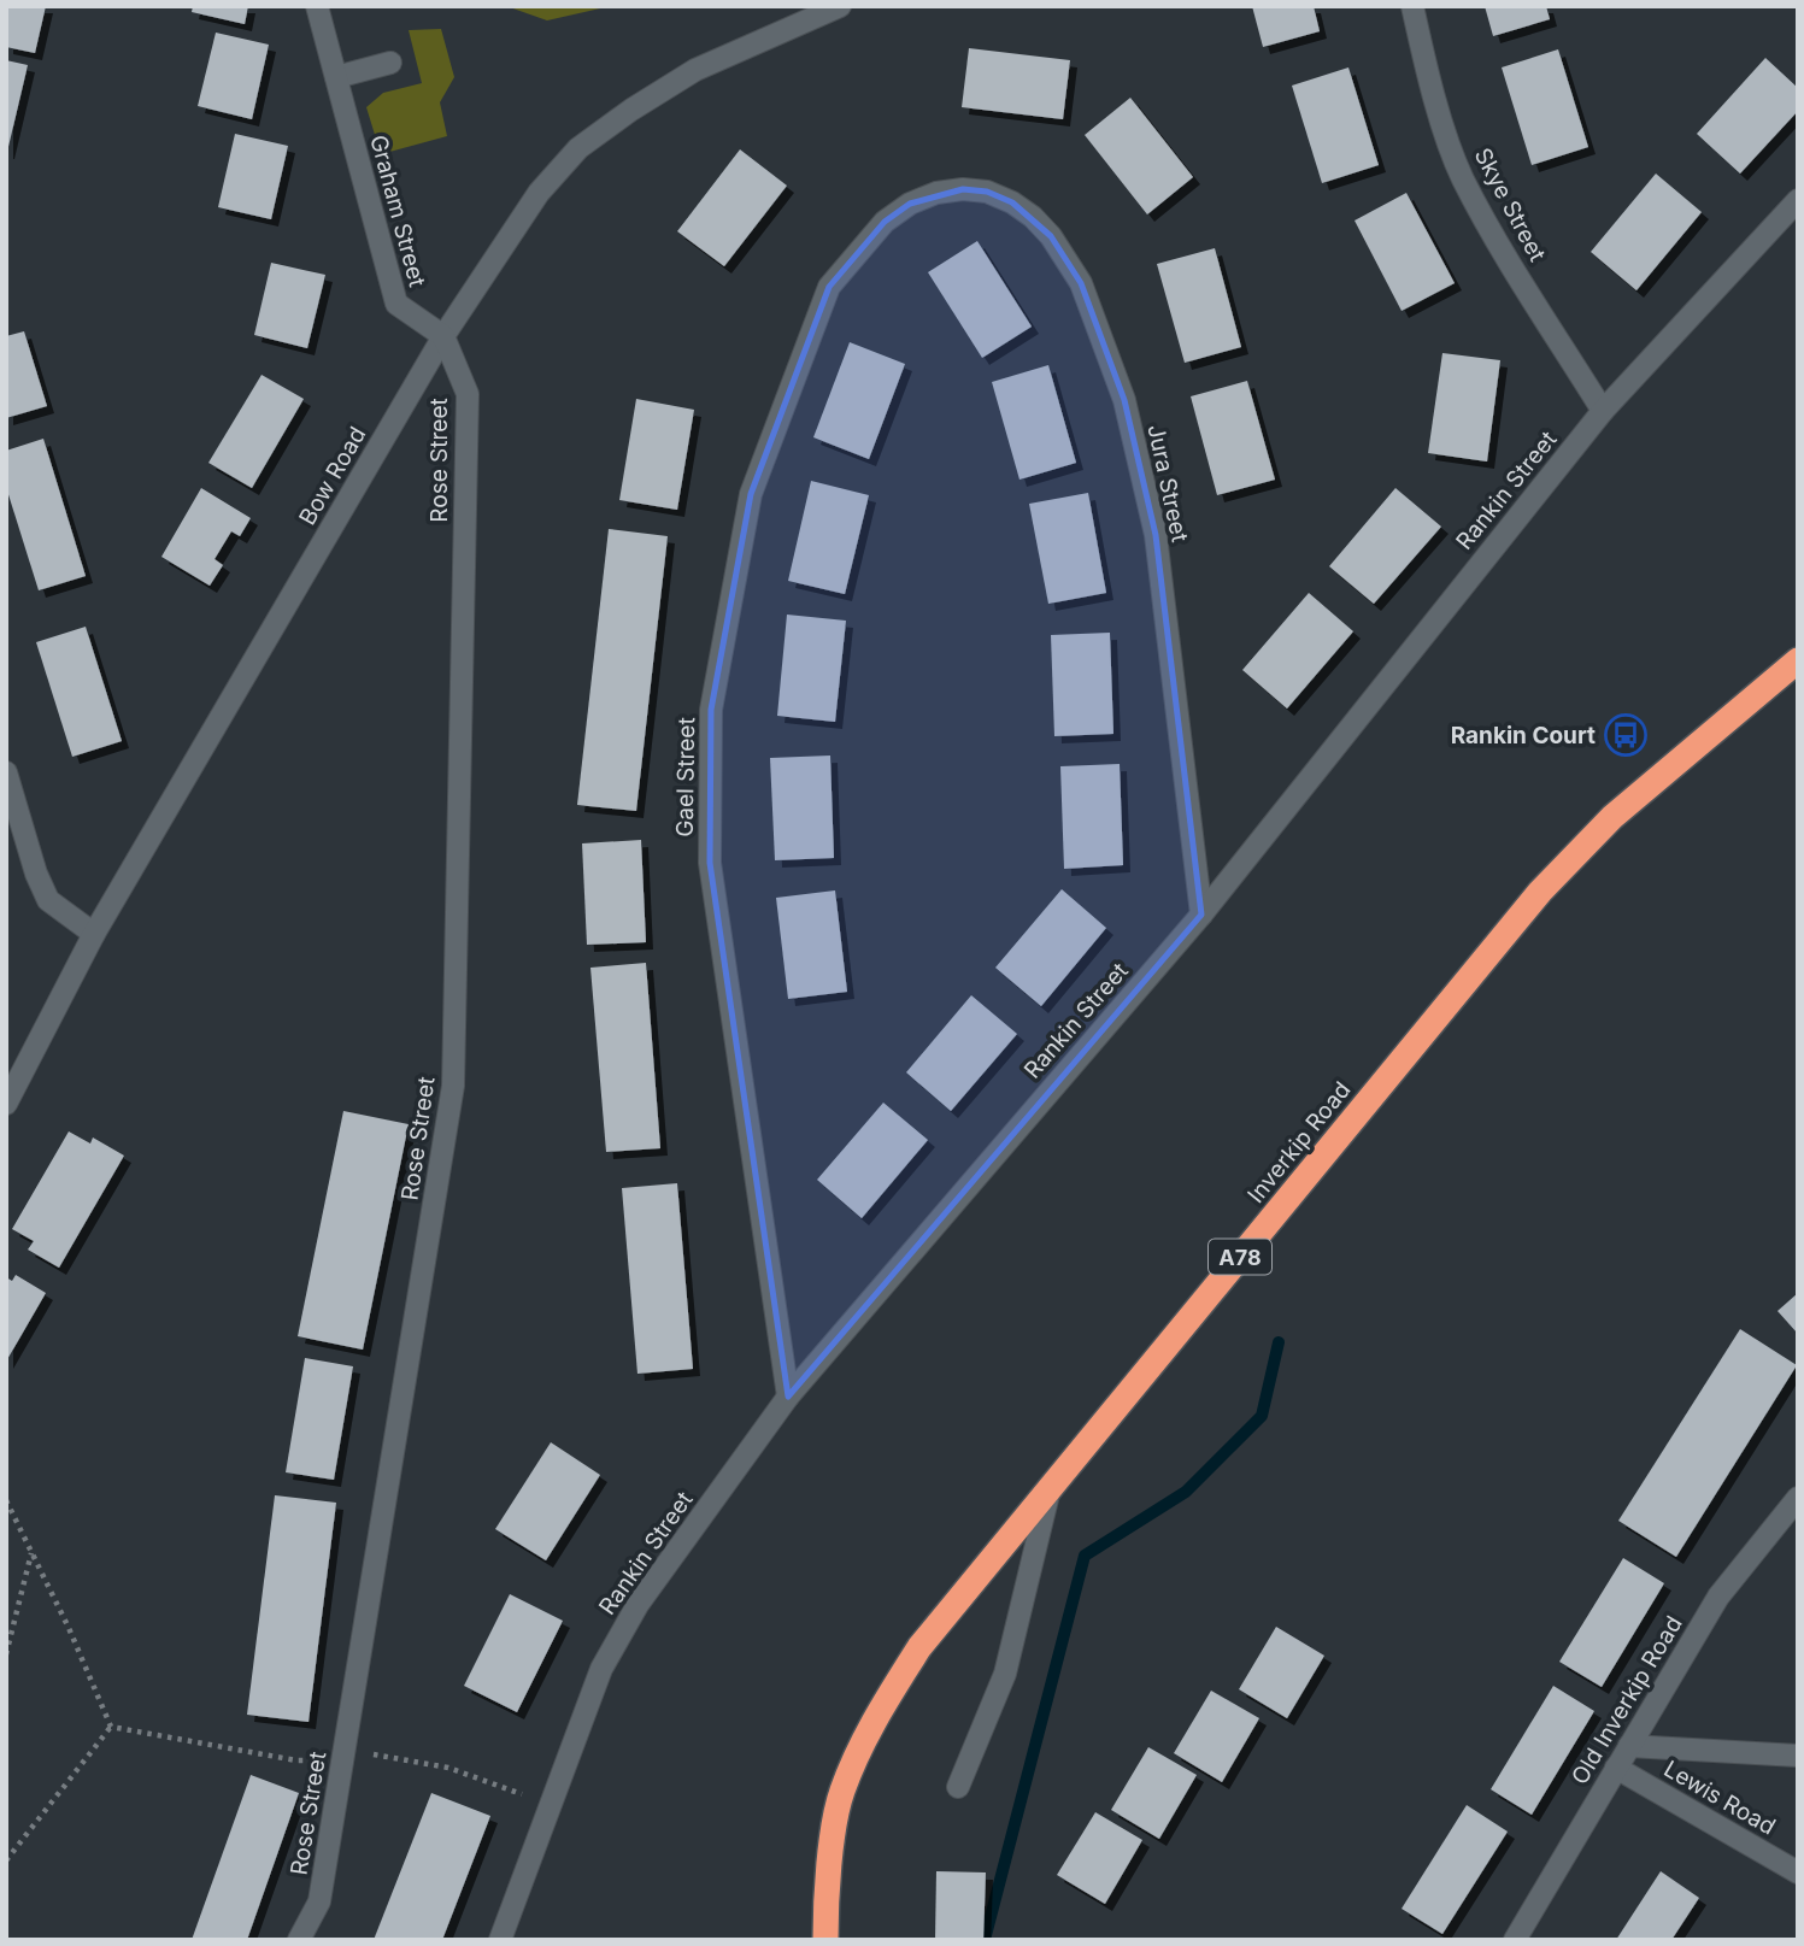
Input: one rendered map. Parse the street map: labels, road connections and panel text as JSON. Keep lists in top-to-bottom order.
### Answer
{
  "streets": {
    "highway": ["Inverkip Road", "A78"],
    "street": [
      "Skye Street",
      "Graham Street",
      "Rose Street",
      "Bow Road",
      "Jura Street",
      "Rankin Street",
      "Gael Street",
      "Old Inverkip Road",
      "Lewis Road"
    ]
  },
  "crossings": [
    ["Skye Street", "Rankin Street"],
    ["Graham Street", "Rose Street"],
    ["Graham Street", "Bow Road"],
    ["Rose Street", "Bow Road"],
    ["Jura Street", "Rankin Street"],
    ["Jura Street", "Gael Street"],
    ["Rankin Street", "Gael Street"],
    ["Old Inverkip Road", "Lewis Road"]
  ],
  "places": {
    "bus stop": ["Rankin Court"]
  }
}
